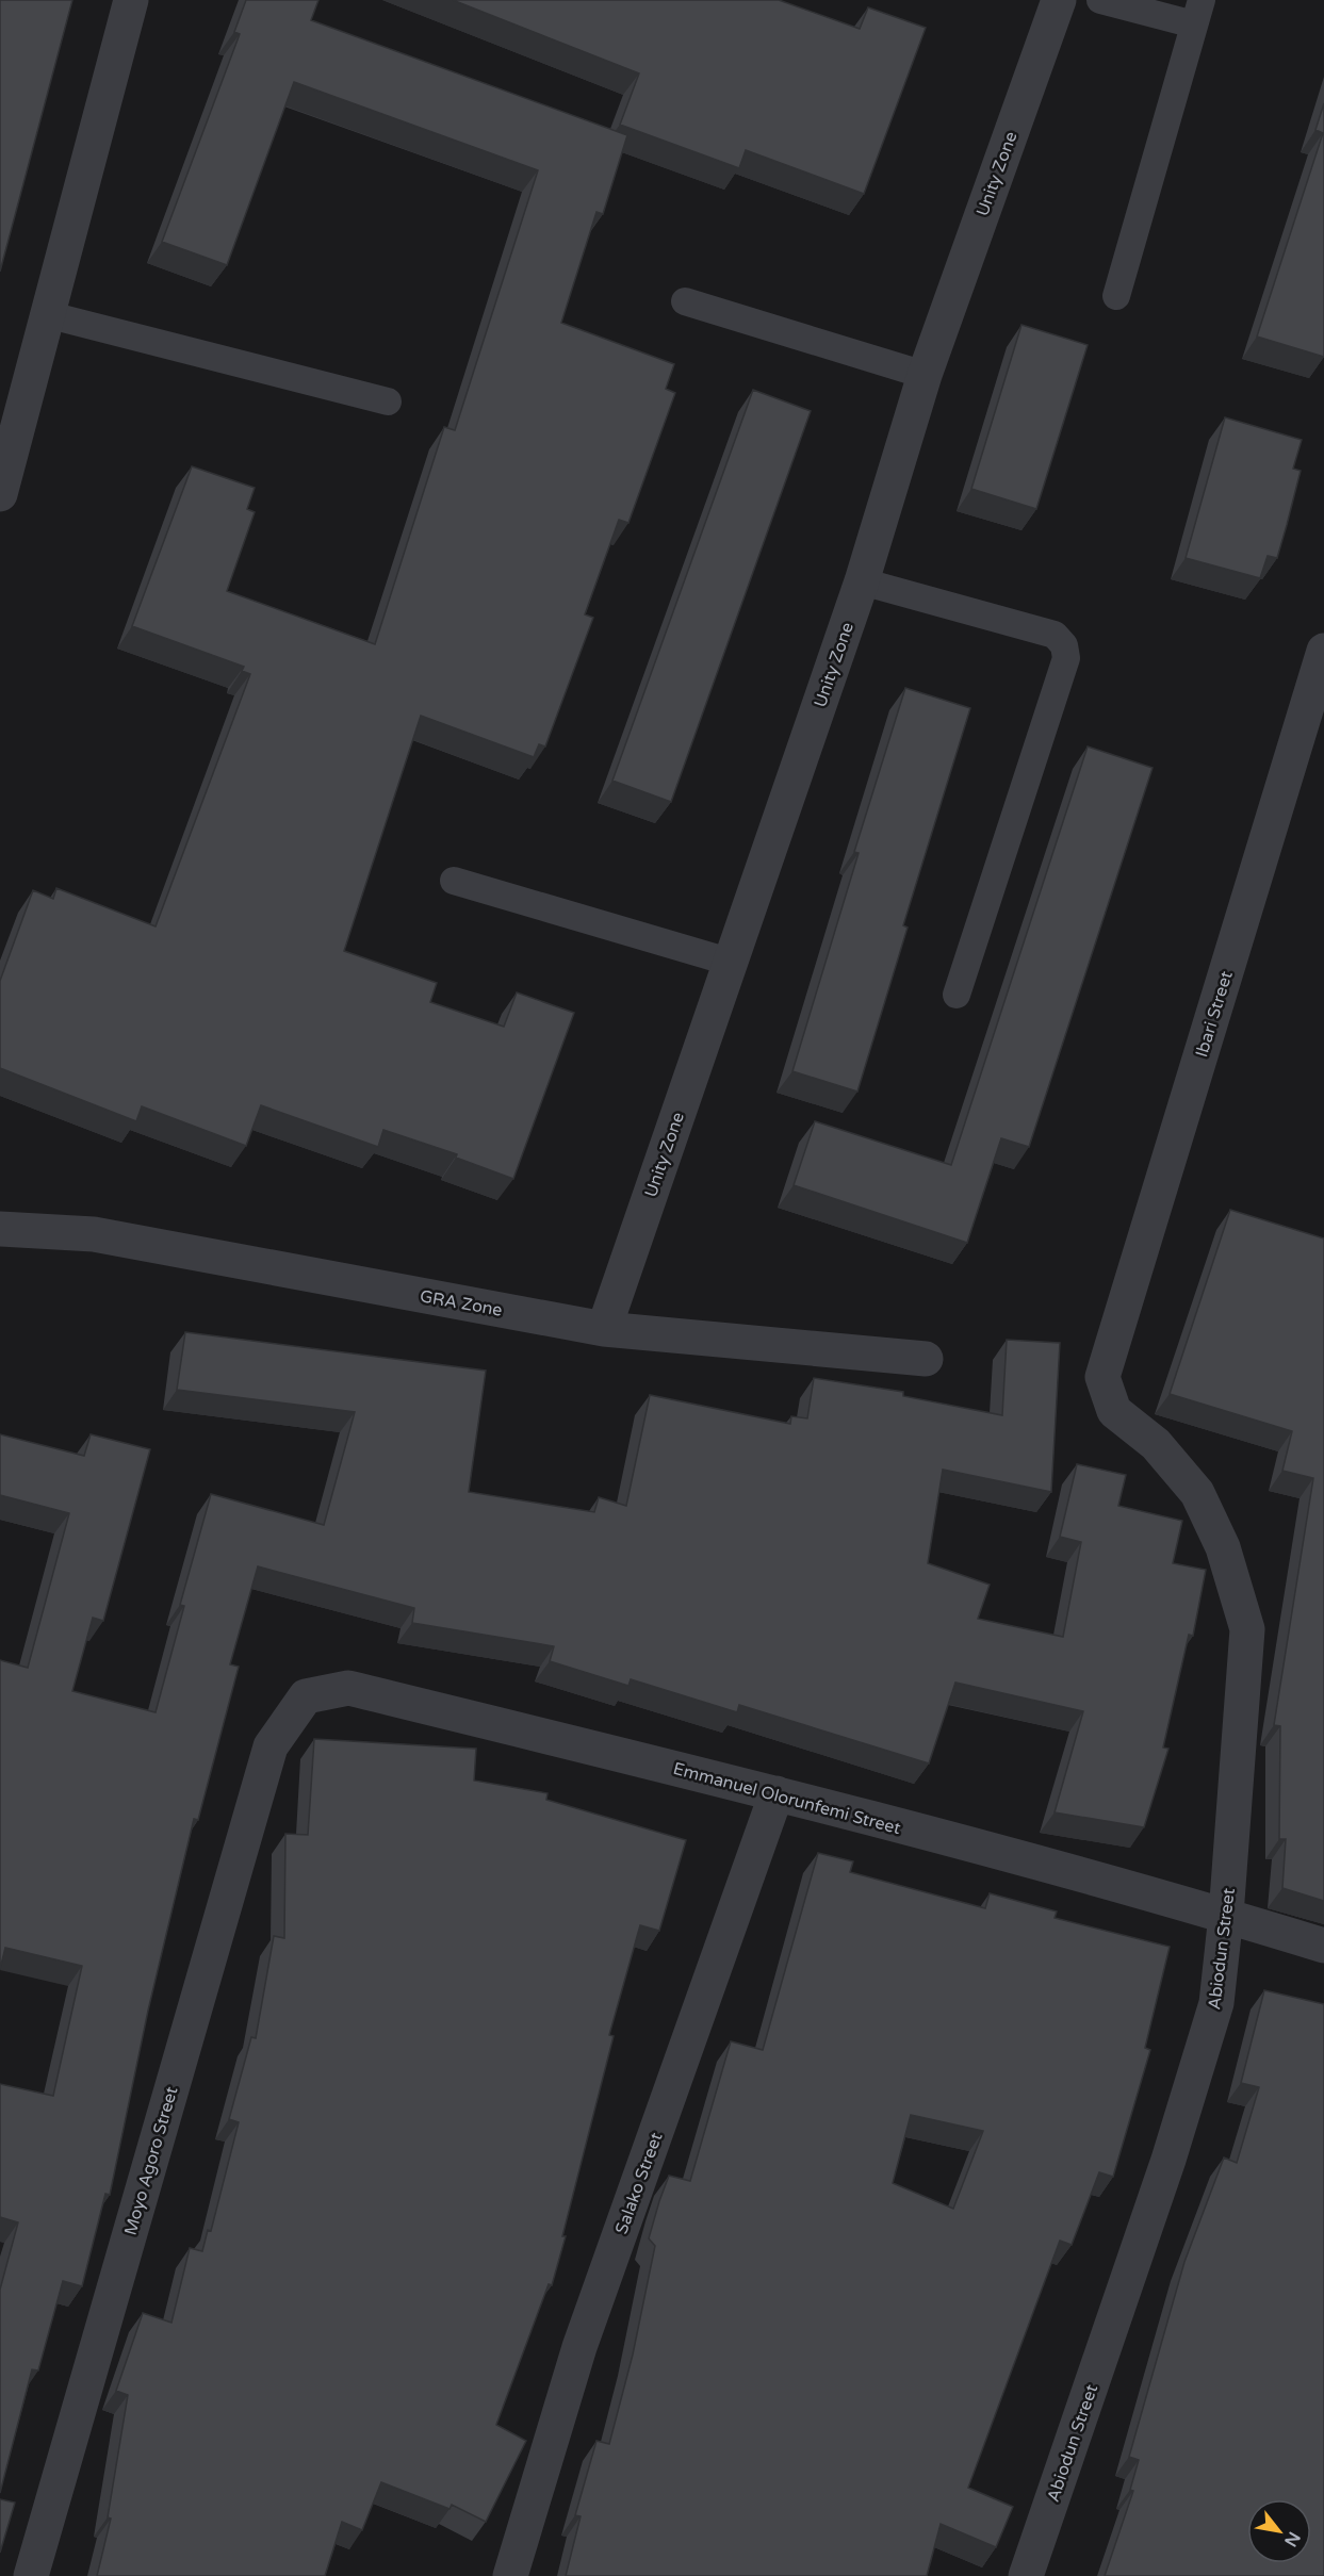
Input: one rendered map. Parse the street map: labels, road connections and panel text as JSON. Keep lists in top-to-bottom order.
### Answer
{
  "streets": {
    "street": [
      "Unity Zone",
      "Ibari Street",
      "GRA Zone",
      "Emmanuel Olorunfemi Street",
      "Abiodun Street",
      "Moyo Agoro Street",
      "Salako Street"
    ]
  },
  "crossings": [
    ["Unity Zone", "GRA Zone"],
    ["Ibari Street", "Abiodun Street"],
    ["Emmanuel Olorunfemi Street", "Abiodun Street"],
    ["Emmanuel Olorunfemi Street", "Moyo Agoro Street"],
    ["Emmanuel Olorunfemi Street", "Salako Street"]
  ],
  "north": "bottom right"
}
